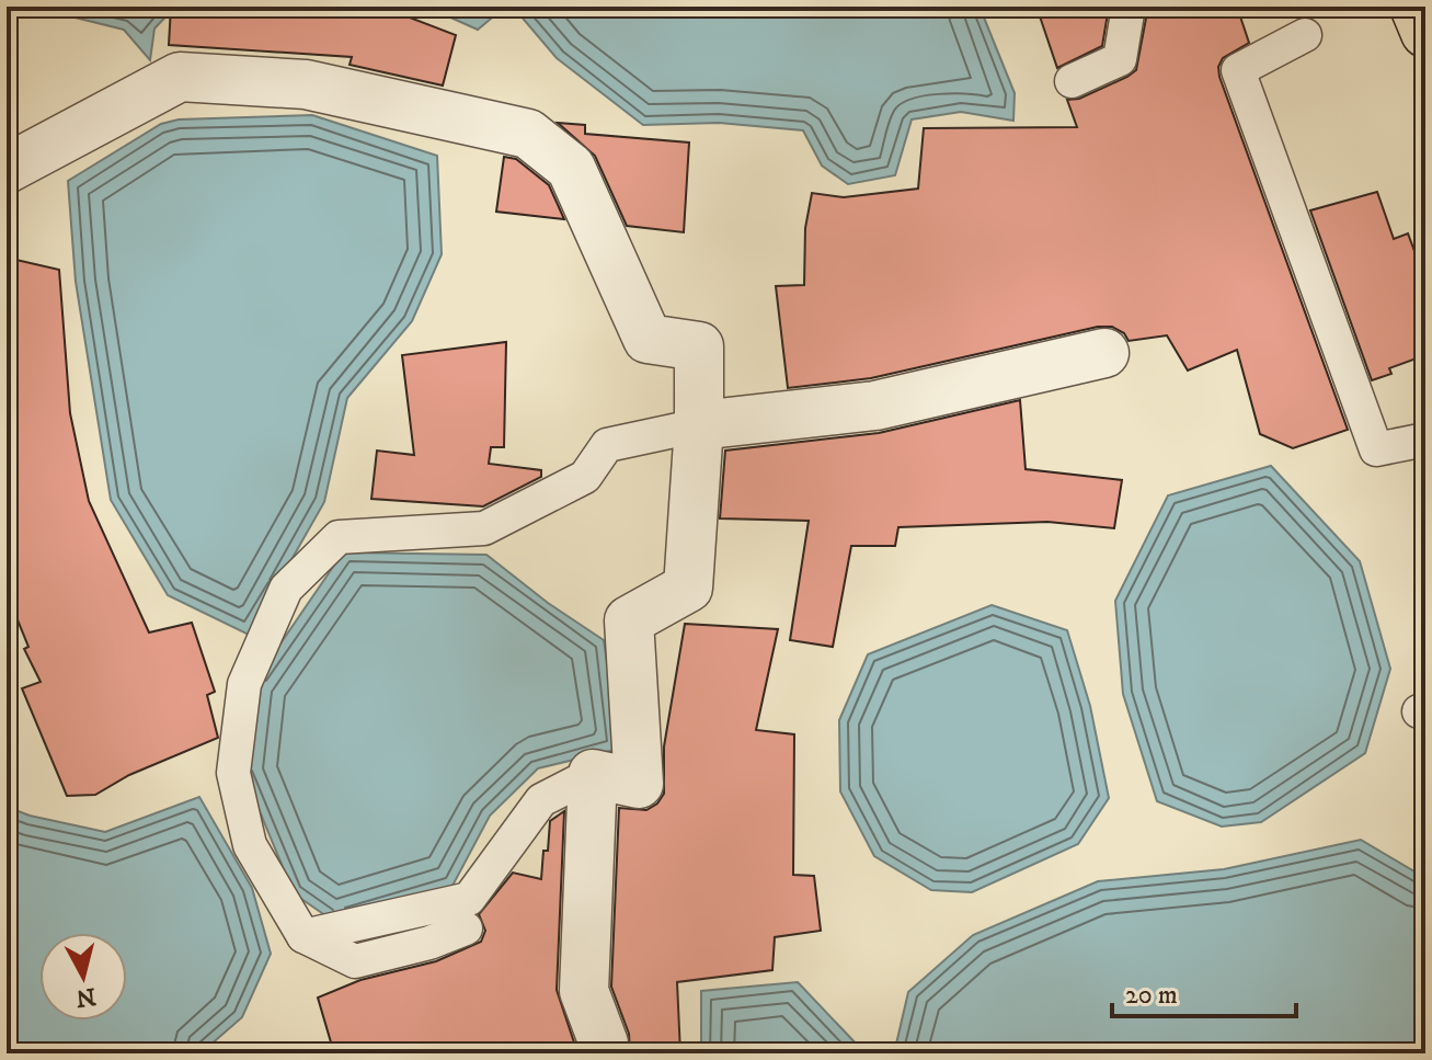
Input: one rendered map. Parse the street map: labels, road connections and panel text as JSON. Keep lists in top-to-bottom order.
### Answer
{
  "scale_bar": "20 m",
  "north": "bottom"
}
